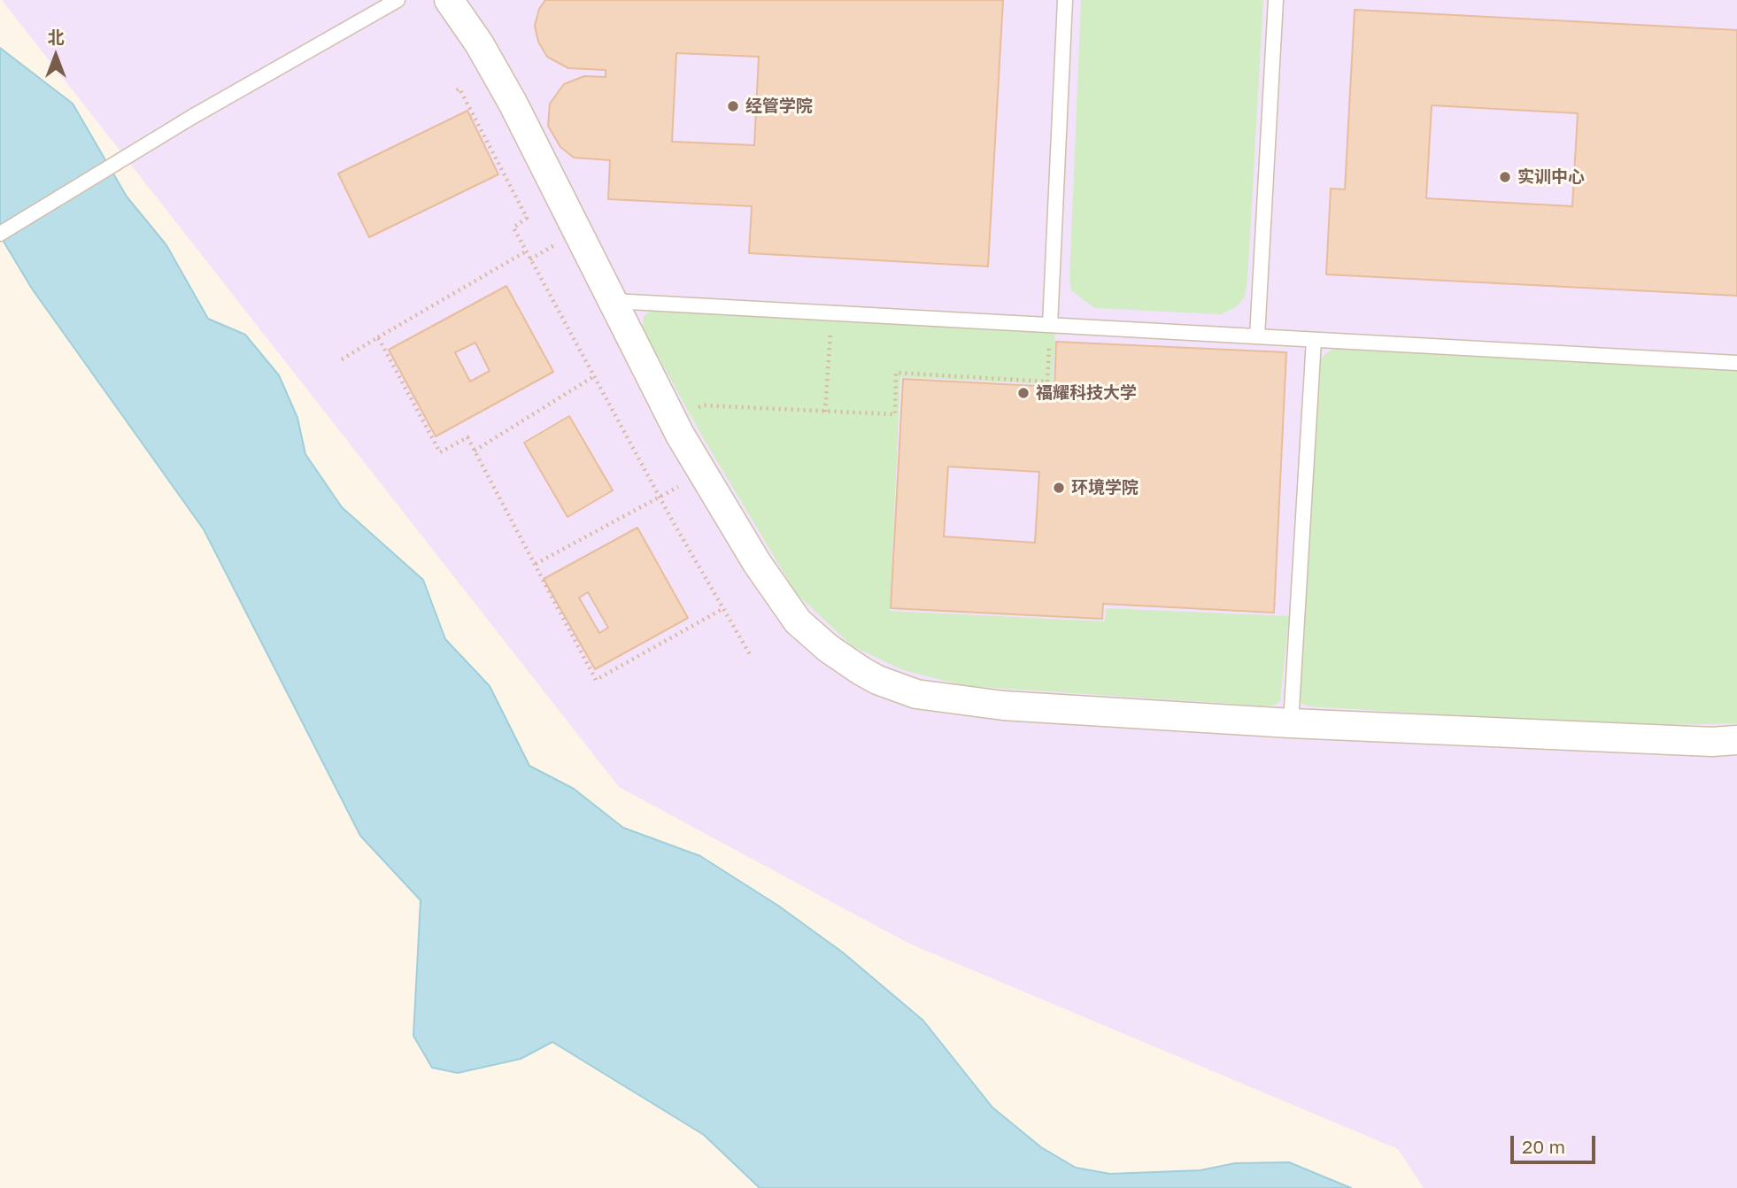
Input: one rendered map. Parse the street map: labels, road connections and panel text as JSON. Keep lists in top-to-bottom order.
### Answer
{
  "places": [
    "经管学院",
    "实训中心",
    "福耀科技大学",
    "环境学院"
  ],
  "scale_bar": "20 m",
  "north": "top"
}
